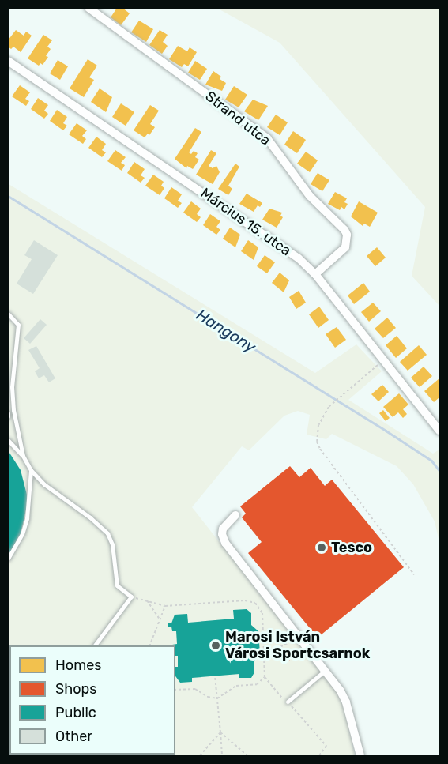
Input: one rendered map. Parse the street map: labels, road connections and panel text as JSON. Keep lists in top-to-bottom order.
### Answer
{
  "streets": {
    "street": ["Strand utca", "Március 15. utca"]
  },
  "crossings": [
    ["Strand utca", "Március 15. utca"]
  ],
  "water": ["Hangony"],
  "places": ["Tesco", "Marosi István Városi Sportcsarnok"],
  "legend": [
    "Homes",
    "Shops",
    "Public",
    "Other"
  ]
}
